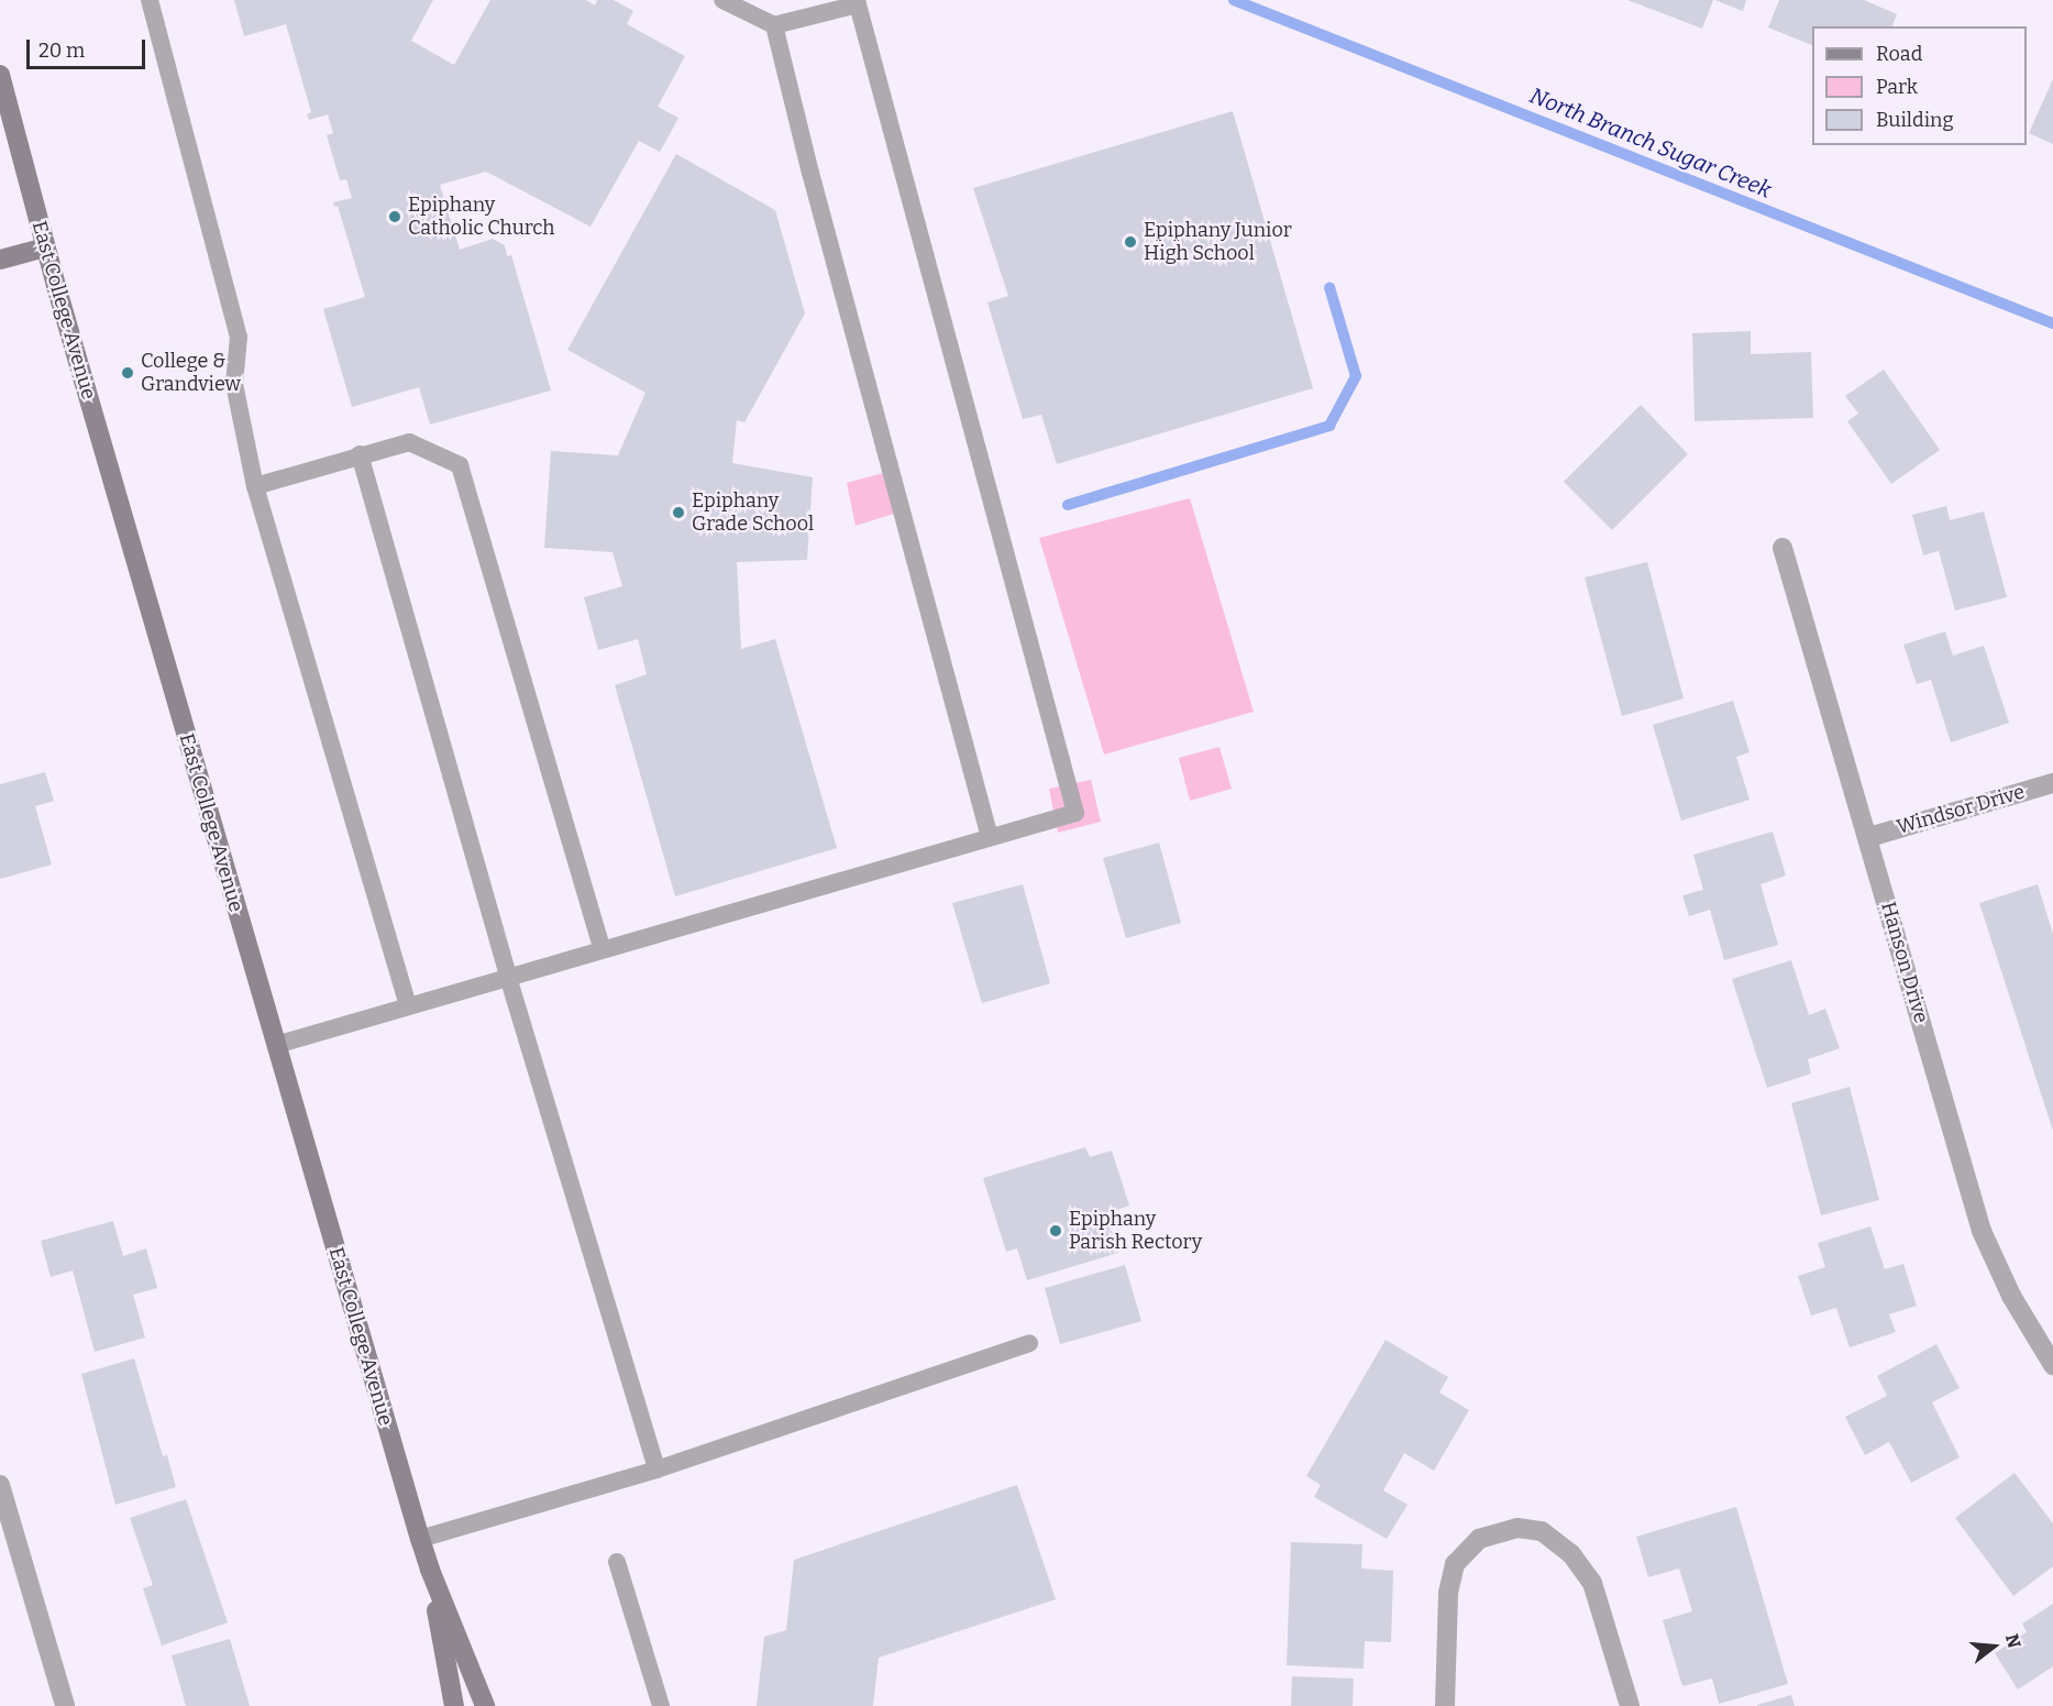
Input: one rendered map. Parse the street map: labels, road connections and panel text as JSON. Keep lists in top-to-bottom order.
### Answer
{
  "streets": {
    "main road": ["East College Avenue"],
    "street": ["Windsor Drive", "Hanson Drive"]
  },
  "crossings": [
    ["Windsor Drive", "Hanson Drive"]
  ],
  "water": ["North Branch Sugar Creek"],
  "places": [
    "Epiphany Catholic Church",
    "Epiphany Junior High School",
    "College & Grandview",
    "Epiphany Grade School",
    "Epiphany Parish Rectory"
  ],
  "legend": ["Road", "Park", "Building"],
  "scale_bar": "20 m",
  "north": "right"
}
